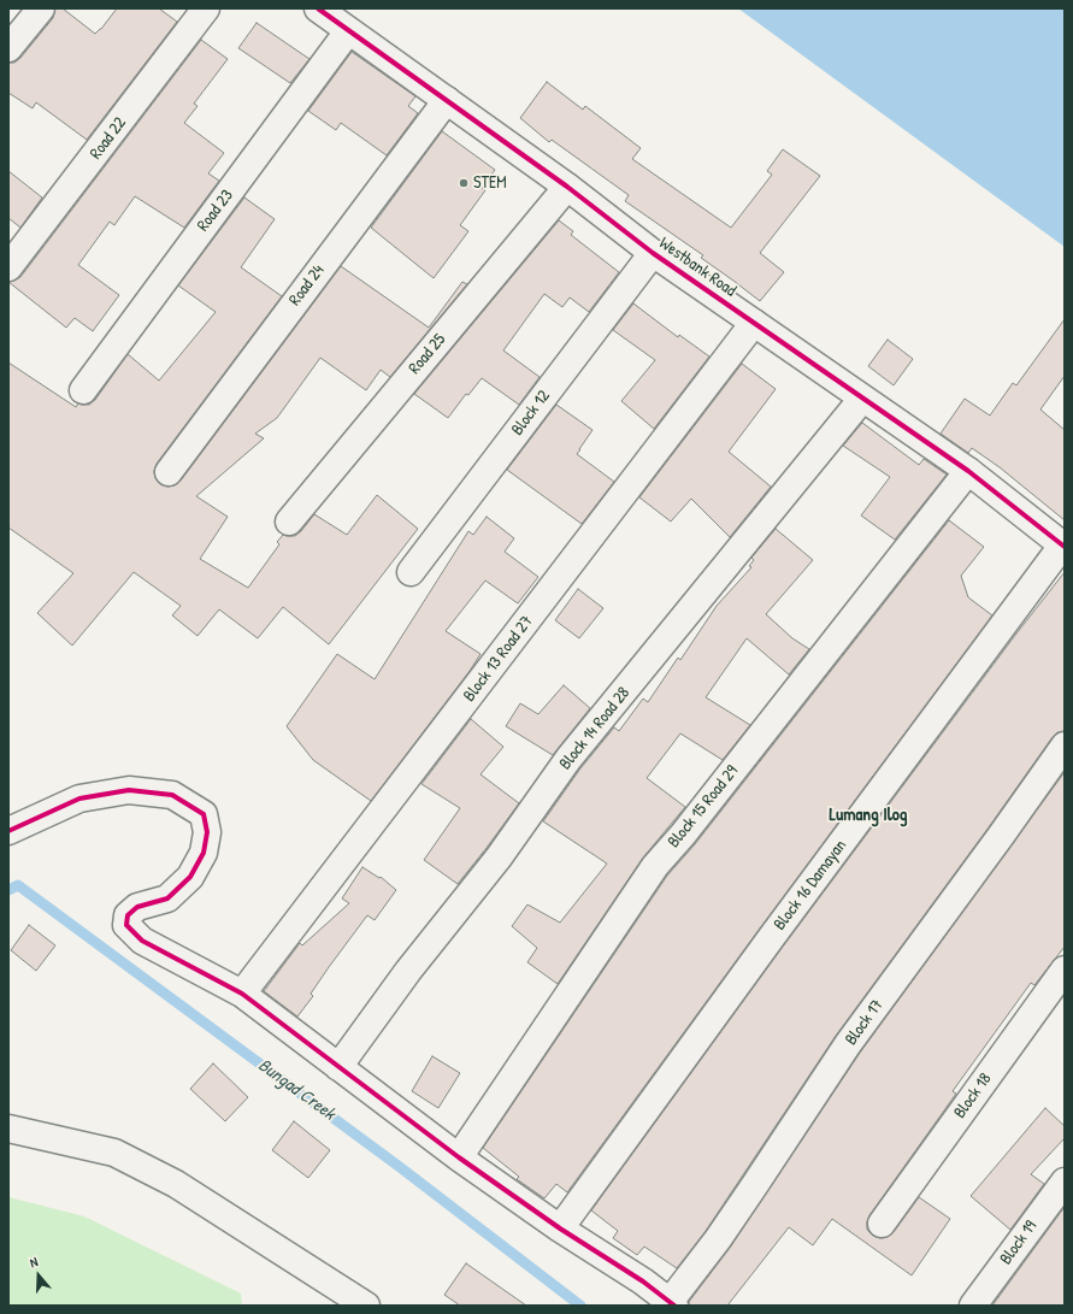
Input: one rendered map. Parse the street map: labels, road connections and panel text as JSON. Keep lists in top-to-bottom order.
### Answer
{
  "streets": {
    "street": [
      "Road 22",
      "Road 23",
      "Westbank Road",
      "Road 24",
      "Road 25",
      "Block 12",
      "Block 13 Road 27",
      "Block 14 Road 28",
      "Block 15 Road 29",
      "Block 16 Damayan",
      "Block 17",
      "Block 18",
      "Block 19"
    ]
  },
  "crossings": [
    ["Road 23", "Westbank Road"],
    ["Westbank Road", "Road 24"],
    ["Westbank Road", "Road 25"],
    ["Westbank Road", "Block 12"],
    ["Westbank Road", "Block 13 Road 27"],
    ["Westbank Road", "Block 14 Road 28"],
    ["Westbank Road", "Block 15 Road 29"],
    ["Westbank Road", "Block 16 Damayan"]
  ],
  "districts": ["Lumang Ilog"],
  "water": ["Bungad Creek"],
  "places": ["STEM"],
  "north": "top"
}
